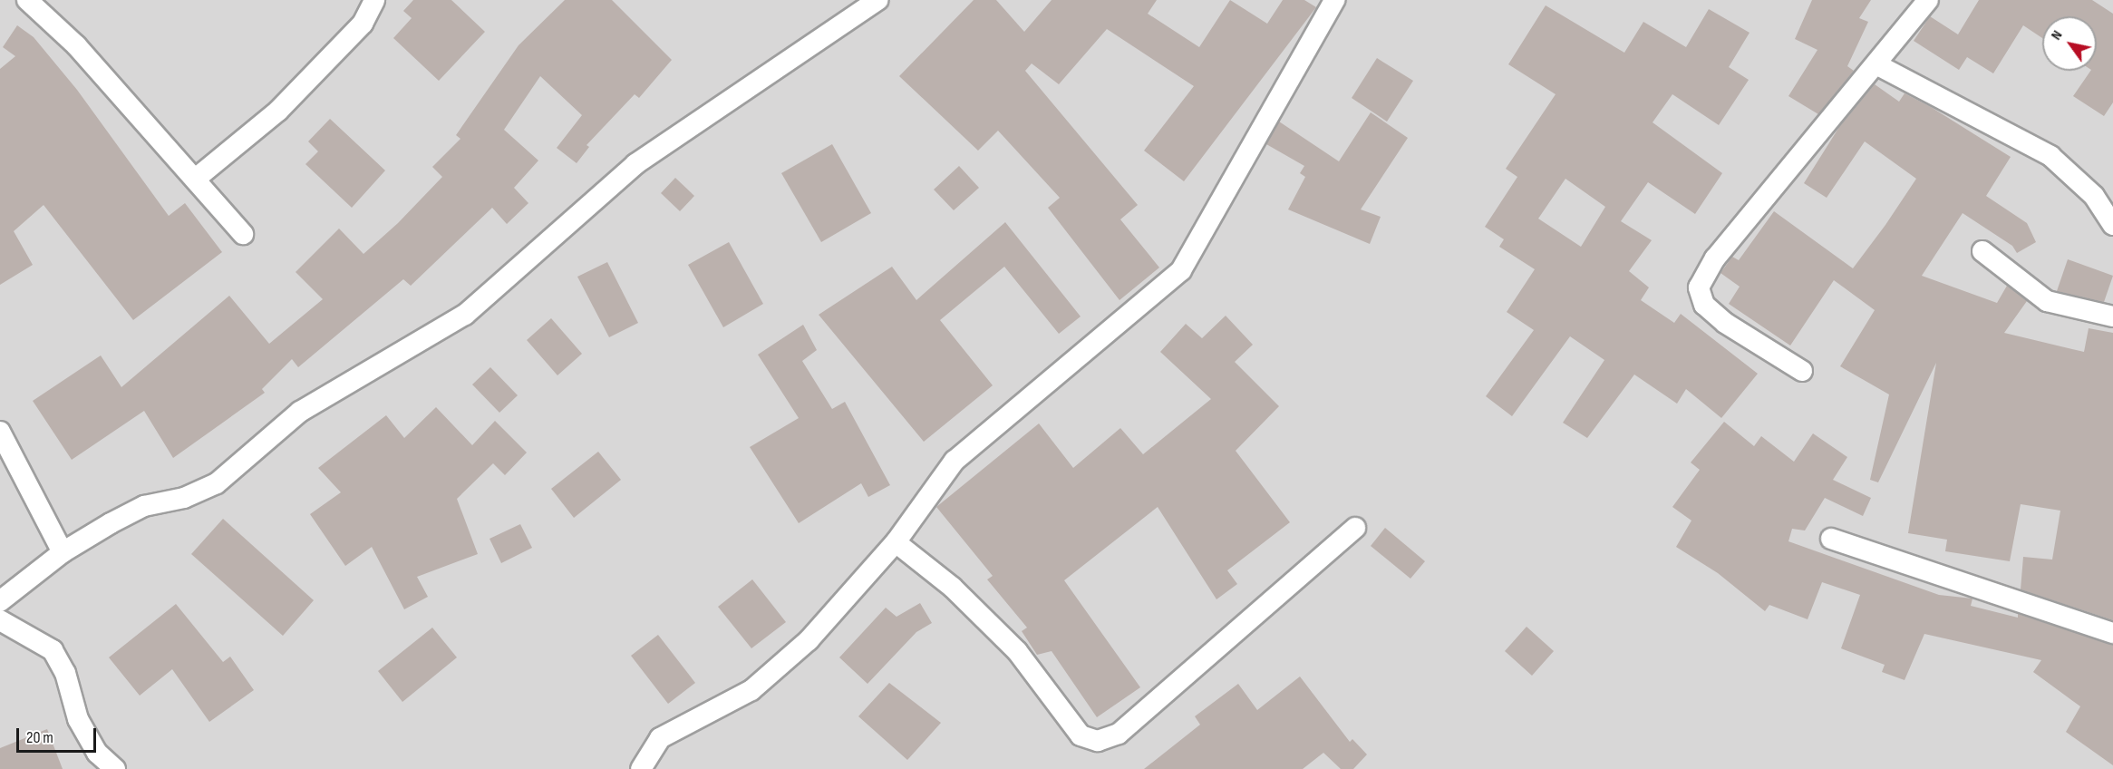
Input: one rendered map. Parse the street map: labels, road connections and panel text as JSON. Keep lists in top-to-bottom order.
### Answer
{
  "scale_bar": "20 m",
  "north": "top left"
}
